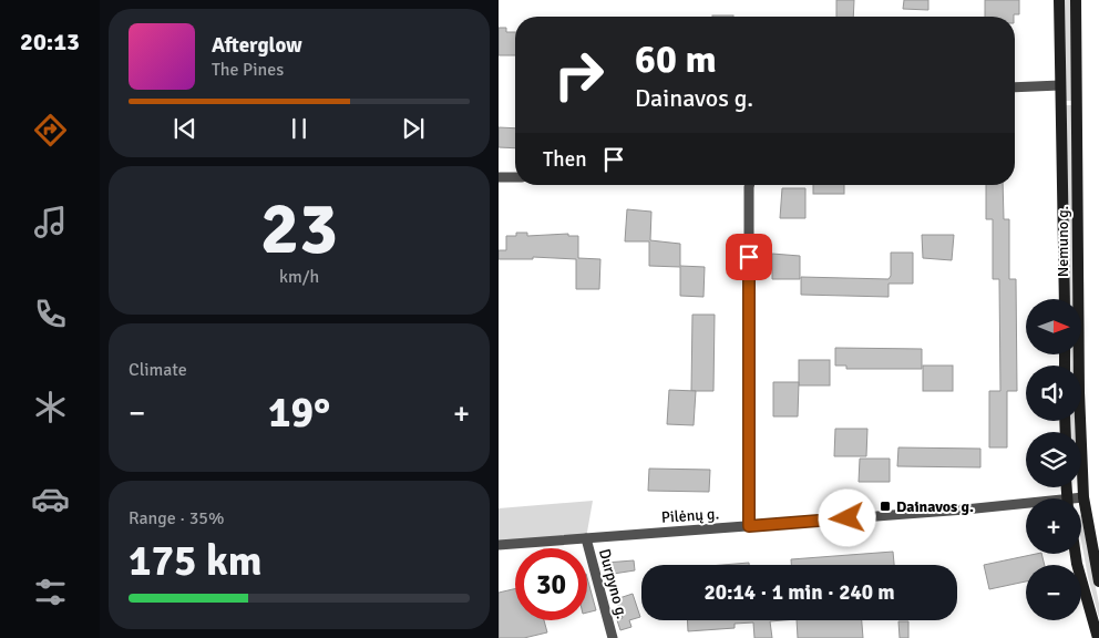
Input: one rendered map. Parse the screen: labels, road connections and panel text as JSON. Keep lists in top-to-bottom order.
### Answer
{
  "streets": {
    "main road": ["Nemuno g."],
    "street": ["Pilėnų g.", "Durpyno g."]
  },
  "crossings": [
    ["Nemuno g.", "Pilėnų g."],
    ["Pilėnų g.", "Durpyno g."]
  ],
  "places": {
    "transit": ["Dainavos g."]
  },
  "north": "right",
  "page": {
    "tabs": "20:13",
    "turn": ["60 m", "Dainavos g."],
    "song": ["Afterglow", "The Pines"],
    "then": "Then",
    "tile": [
      ["23", "km/h"],
      "Climate",
      ["Range · 35%", "175 km"]
    ],
    "map_buttons": ["+", "−"],
    "heat": ["−", "19°", "+"],
    "limit": "30",
    "trip": "20:14 · 1 min · 240 m"
  }
}
